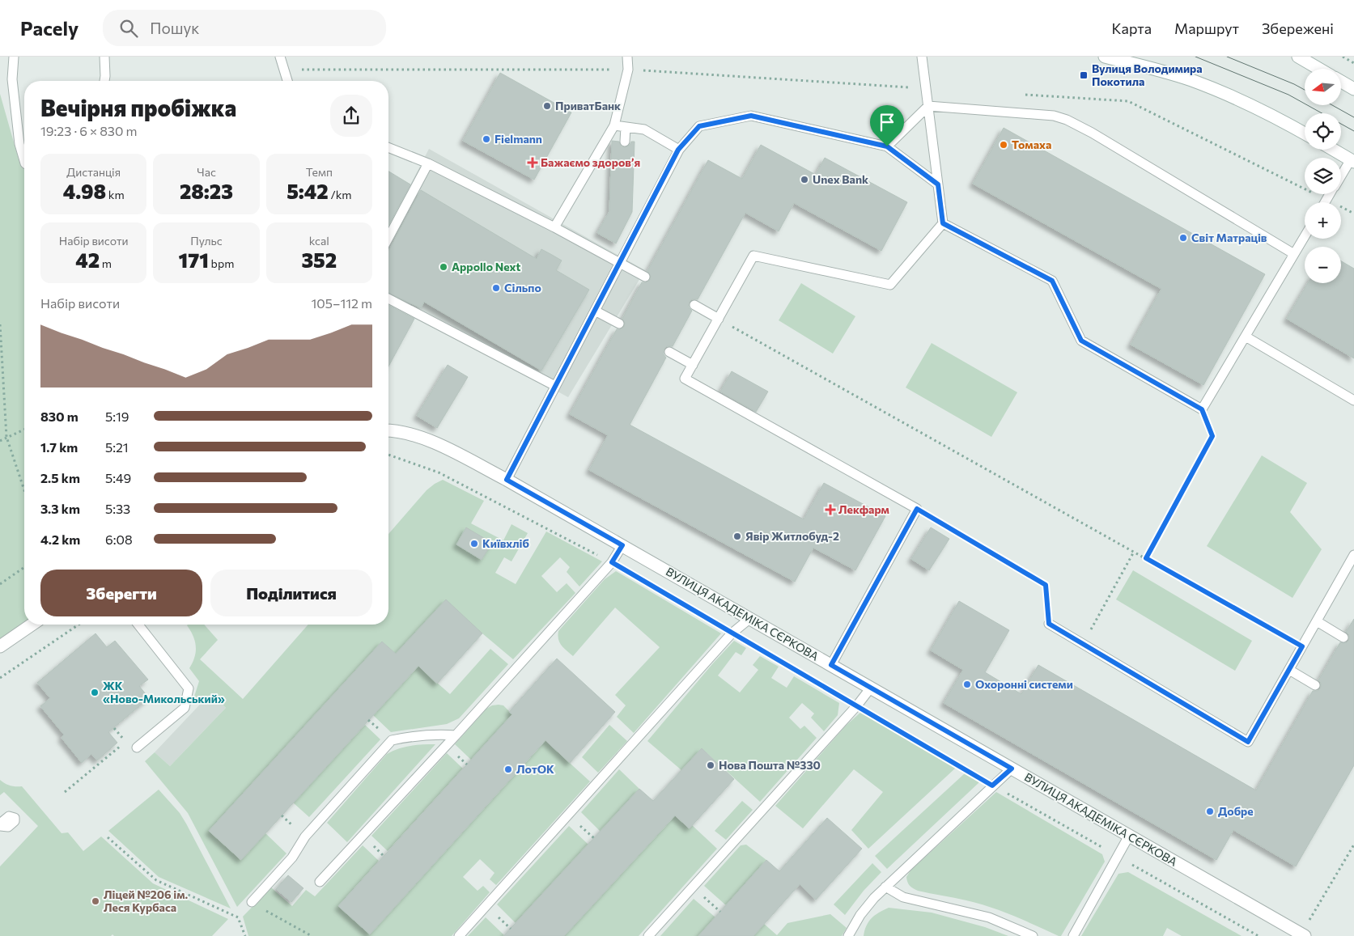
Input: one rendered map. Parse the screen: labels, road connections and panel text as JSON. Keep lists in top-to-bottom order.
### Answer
{
  "streets": {
    "street": ["ВУЛИЦЯ АКАДЕМІКА СЄРКОВА"]
  },
  "places": {
    "transit": ["Вулиця Володимира Покотила"],
    "other": [
      "ПриватБанк",
      "Fielmann",
      "Томаха",
      "Unex Bank",
      "Світ Матраців",
      "Appollo Next",
      "Сільпо",
      "Явір Житлобуд-2",
      "Київхліб",
      "Охоронні системи",
      "ЖК «Ново-Микольський»",
      "Нова Пошта №330",
      "ЛотОК",
      "Добре",
      "Ліцей №206 ім. Леся Курбаса"
    ],
    "health": ["Бажаємо здоровʼя", "Лекфарм"]
  },
  "north": "left",
  "page": {
    "header": "Pacely",
    "search": "Пошук",
    "nav": ["Карта", "Маршрут", "Збережені"],
    "map_buttons": ["+", "−"],
    "heading": ["Вечірня пробіжка", "19:23 · 6 × 830 m"],
    "stats": [
      ["Дистанція", "4.98 km"],
      ["Час", "28:23"],
      ["Темп", "5:42 /km"],
      ["Набір висоти", "42 m"],
      ["Пульс", "171 bpm"],
      ["kcal", "352"]
    ],
    "chart": ["Набір висоти", "105–112 m"],
    "list": [
      {
        "name": "830 m",
        "note": "5:19"
      },
      {
        "name": "1.7 km",
        "note": "5:21"
      },
      {
        "name": "2.5 km",
        "note": "5:49"
      },
      {
        "name": "3.3 km",
        "note": "5:33"
      },
      {
        "name": "4.2 km",
        "note": "6:08"
      }
    ],
    "buttons": ["Зберегти", "Поділитися"]
  }
}
